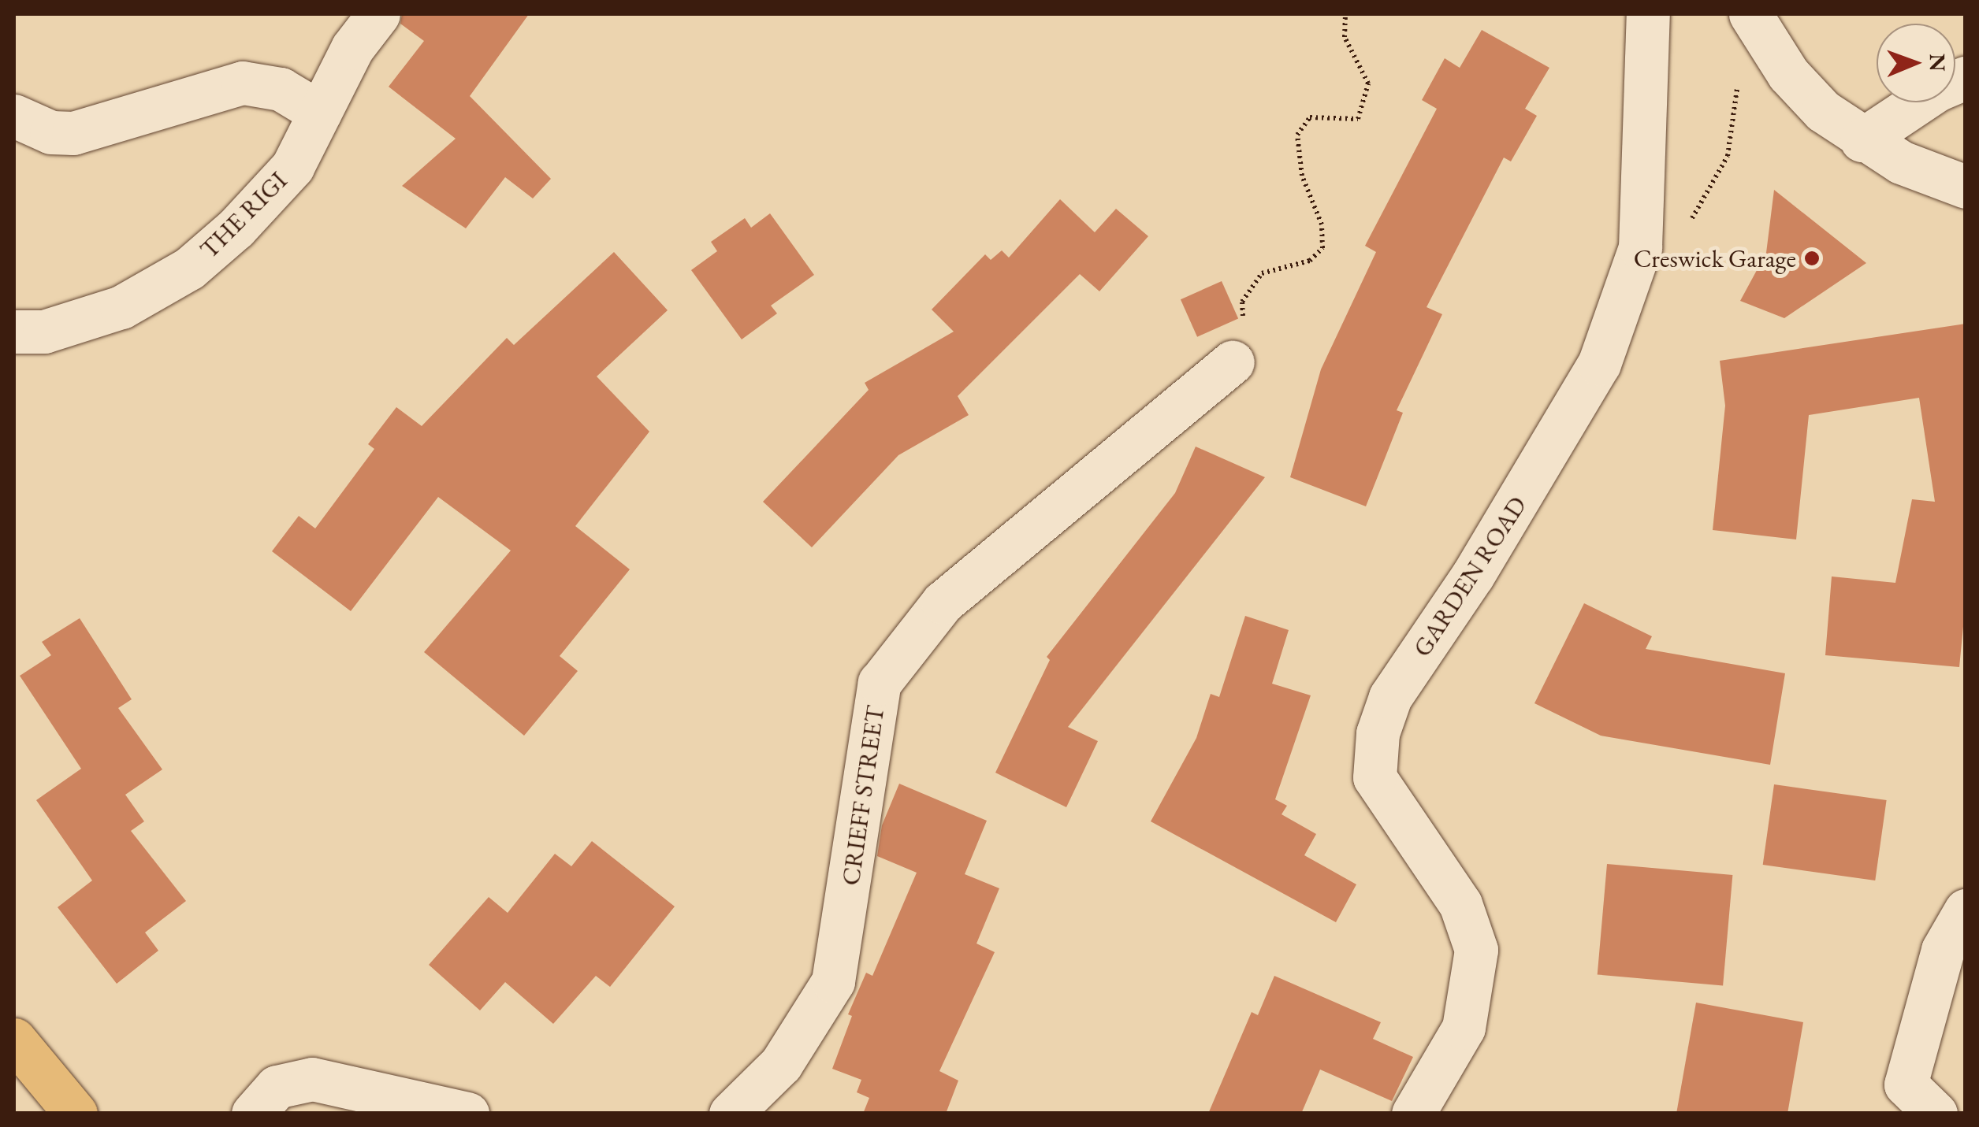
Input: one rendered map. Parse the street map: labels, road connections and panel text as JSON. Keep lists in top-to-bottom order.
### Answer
{
  "streets": {
    "street": ["THE RIGI", "GARDEN ROAD", "CRIEFF STREET"]
  },
  "places": ["Creswick Garage"],
  "north": "right"
}
